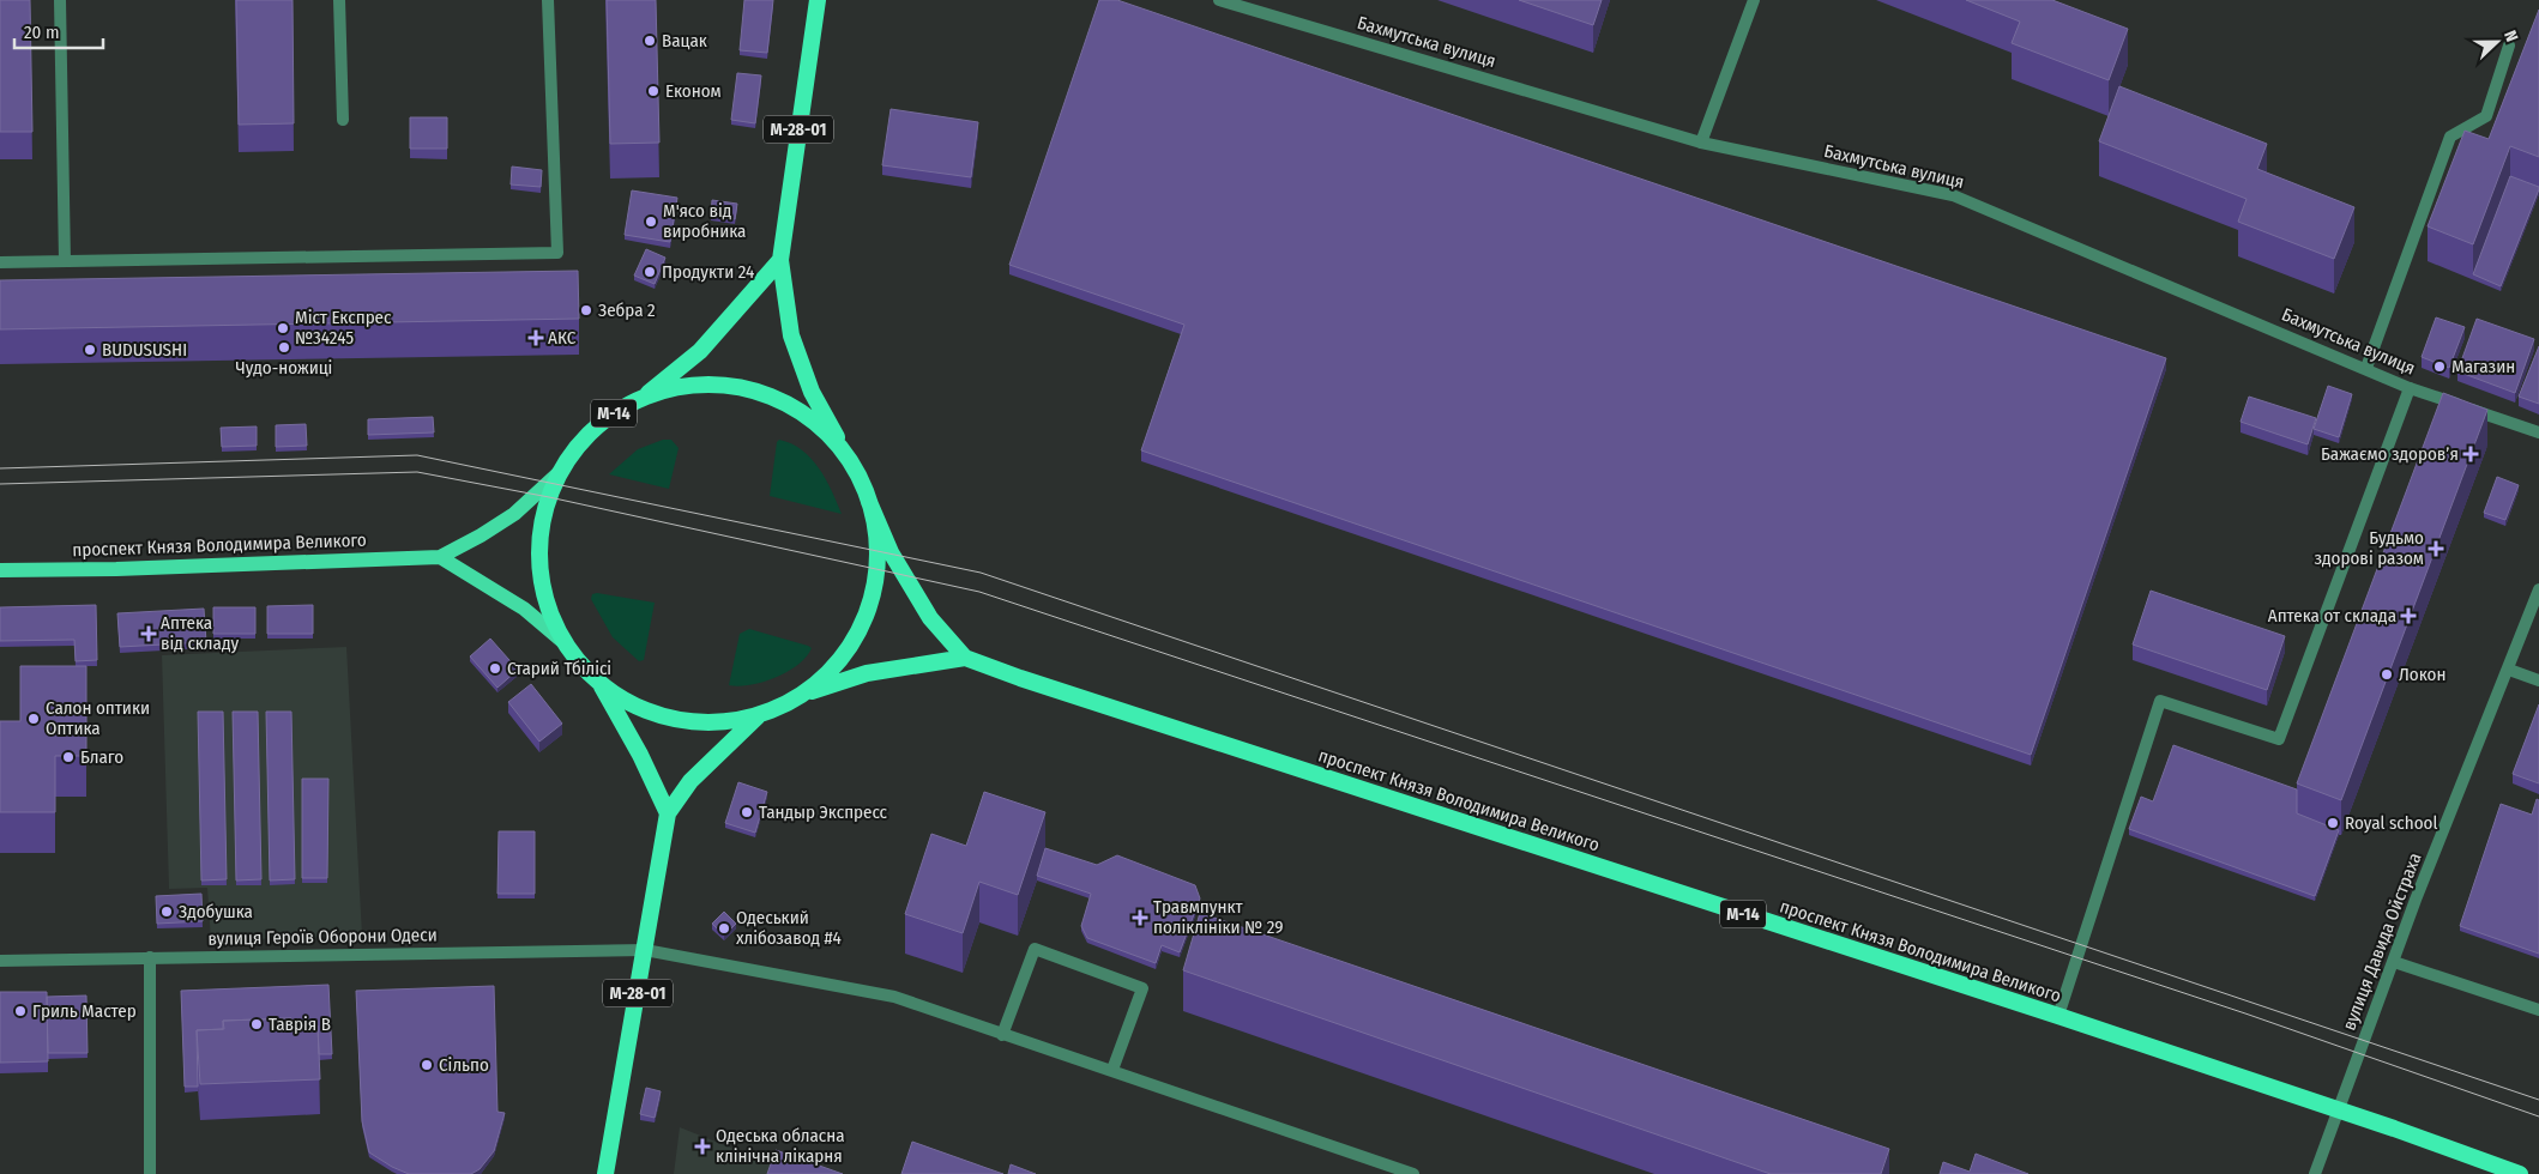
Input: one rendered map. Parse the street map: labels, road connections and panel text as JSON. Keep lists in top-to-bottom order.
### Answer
{
  "streets": {
    "highway": ["М-28-01", "М-14", "проспект Князя Володимира Великого"],
    "street": ["Бахмутська вулиця", "вулиця Героїв Оборони Одеси", "вулиця Давида Ойстраха"]
  },
  "crossings": [
    ["М-28-01", "М-14"],
    ["М-28-01", "вулиця Героїв Оборони Одеси"],
    ["М-14", "проспект Князя Володимира Великого"],
    ["проспект Князя Володимира Великого", "вулиця Давида Ойстраха"]
  ],
  "places": {
    "other": [
      "Вацак",
      "Економ",
      "М'ясо від виробника",
      "Продукти 24",
      "Зебра 2",
      "Міст Експрес №34245",
      "Чудо-ножиці",
      "BUDUSUSHI",
      "Магазин",
      "Старий Тбілісі",
      "Локон",
      "Салон оптики Оптика",
      "Благо",
      "Тандыр Экспресс",
      "Royal school",
      "Здобушка",
      "Одеський хлібозавод #4",
      "Гриль Мастер",
      "Таврія В",
      "Сільпо"
    ],
    "health": [
      "АКС",
      "Бажаємо здоровʼя",
      "Будьмо здорові разом",
      "Аптека от склада",
      "Аптека від складу",
      "Травмпункт поліклініки № 29",
      "Одеська обласна клінічна лікарня"
    ]
  },
  "scale_bar": "20 m",
  "north": "right"
}
